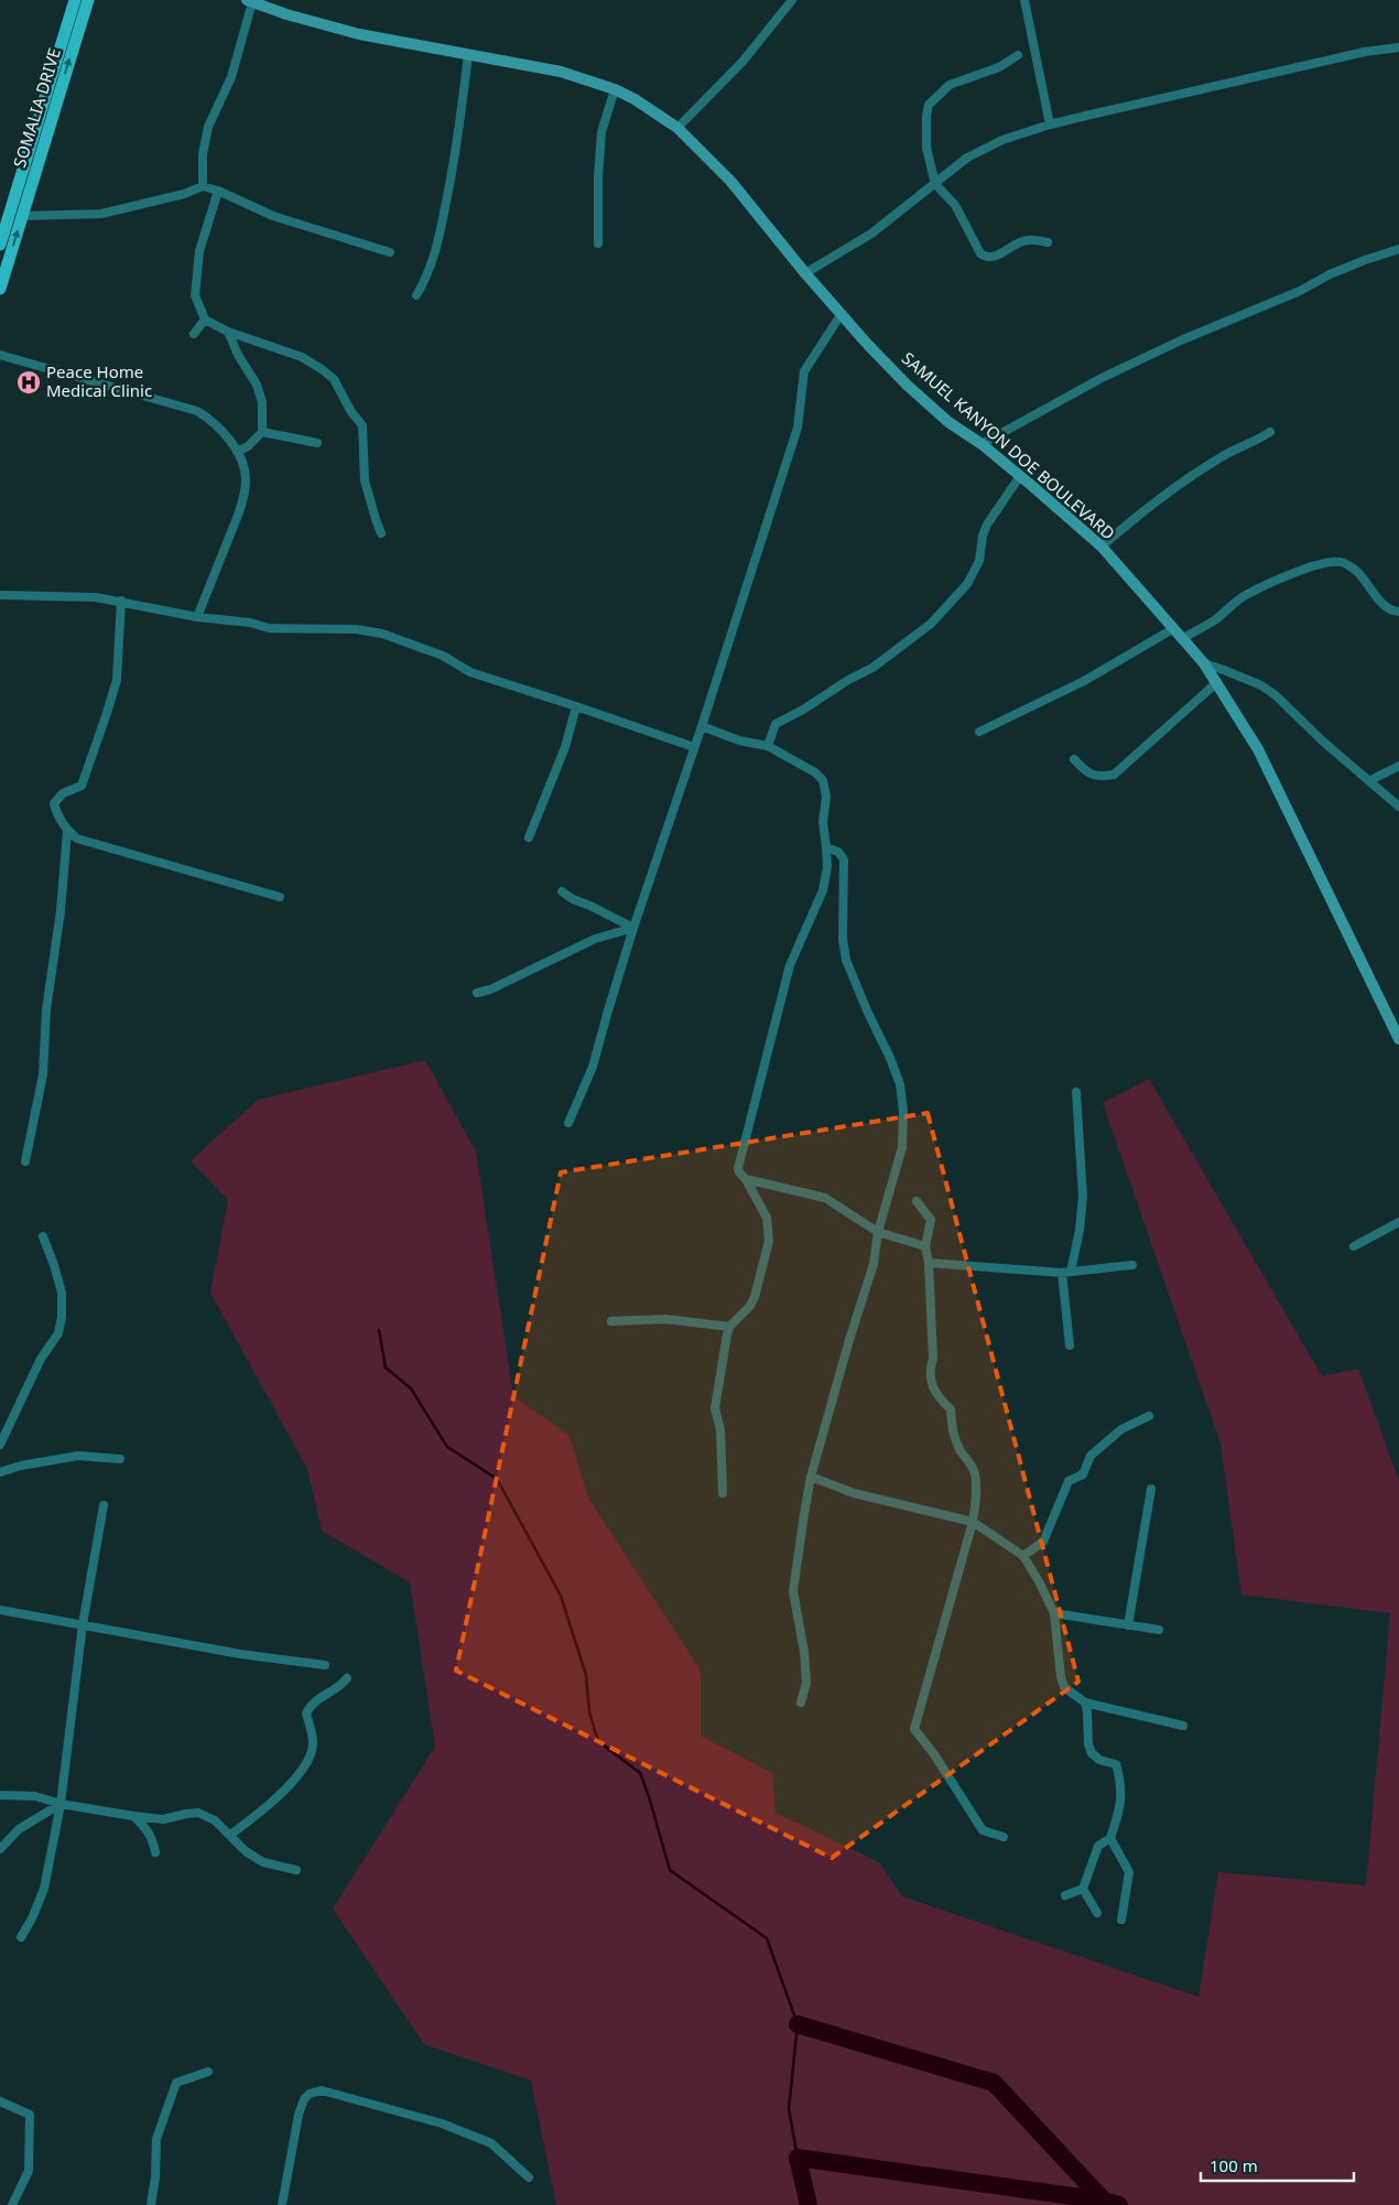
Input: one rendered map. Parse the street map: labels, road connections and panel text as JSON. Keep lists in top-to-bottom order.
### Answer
{
  "streets": {
    "main road": ["SOMALIA DRIVE"],
    "street": ["SAMUEL KANYON DOE BOULEVARD"]
  },
  "places": {
    "hospital": ["Peace Home Medical Clinic"]
  },
  "scale_bar": "100 m"
}
